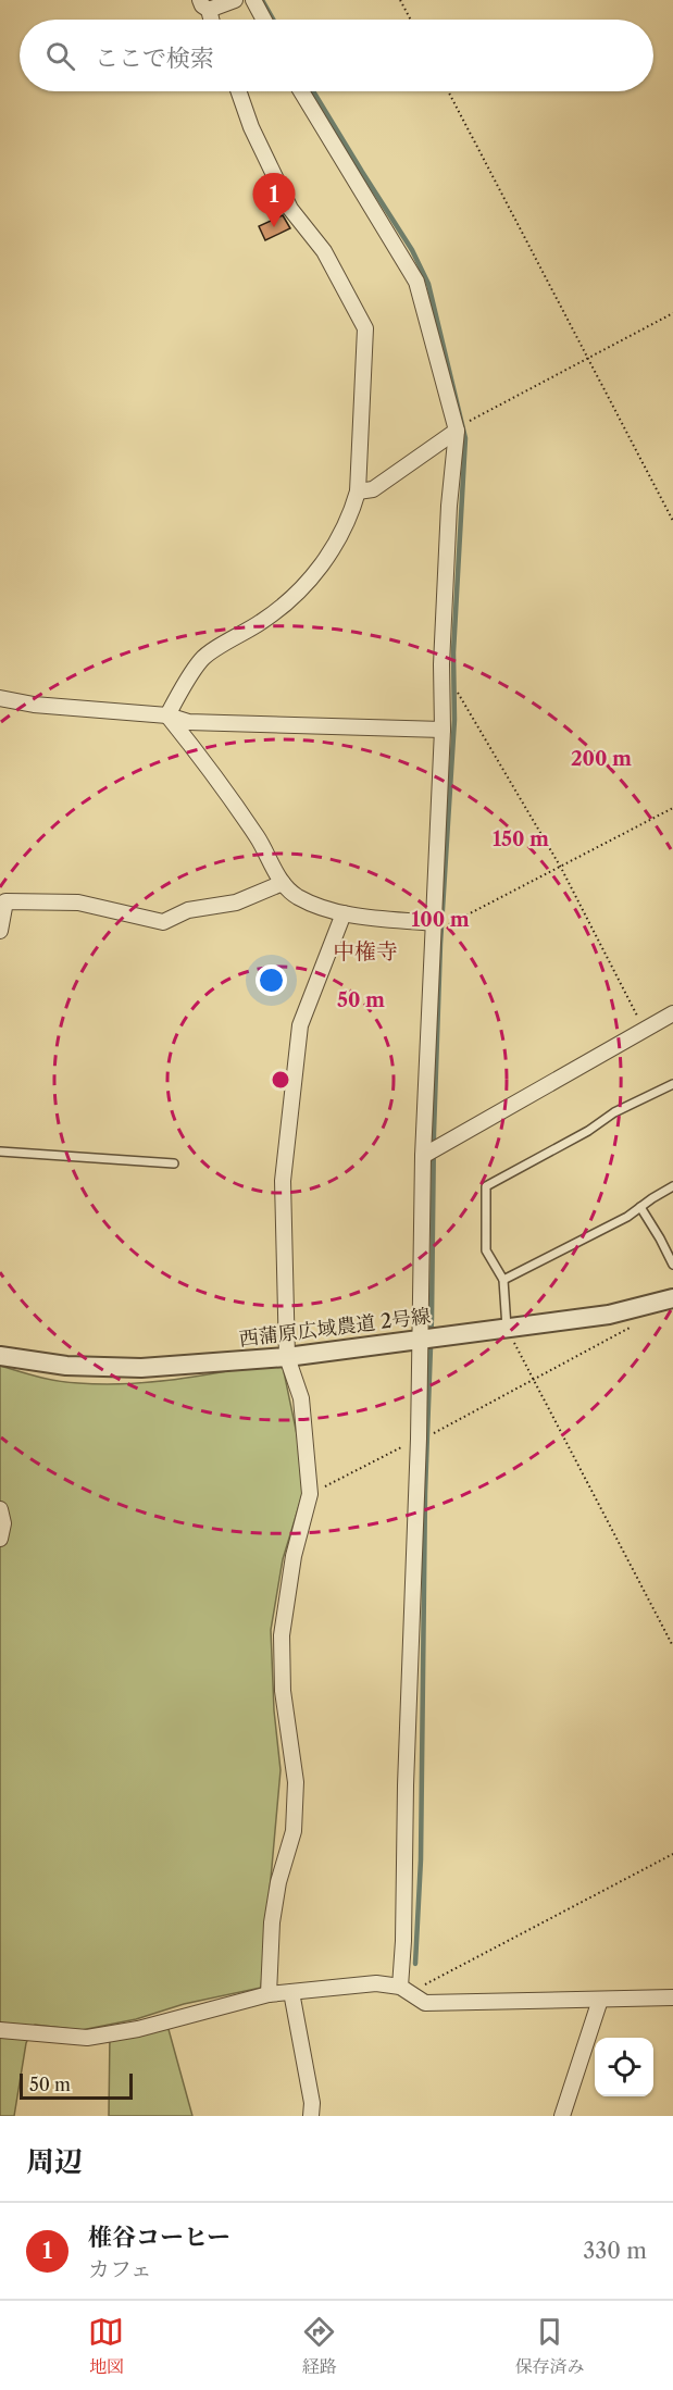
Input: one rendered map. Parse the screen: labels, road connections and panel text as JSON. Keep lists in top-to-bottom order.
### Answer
{
  "streets": {
    "street": ["西蒲原広域農道 2号線"]
  },
  "districts": ["中権寺"],
  "scale_bar": "50 m",
  "page": {
    "search": "ここで検索",
    "pins": "1",
    "scale": "50 m",
    "heading": "周辺",
    "list": [
      {
        "mark": "1",
        "name": "椎谷コーヒー",
        "note": "カフェ",
        "value": "330 m"
      }
    ],
    "nav": ["地図", "経路", "保存済み"]
  },
  "rings": [
    "200 m",
    "150 m",
    "100 m",
    "50 m"
  ]
}
